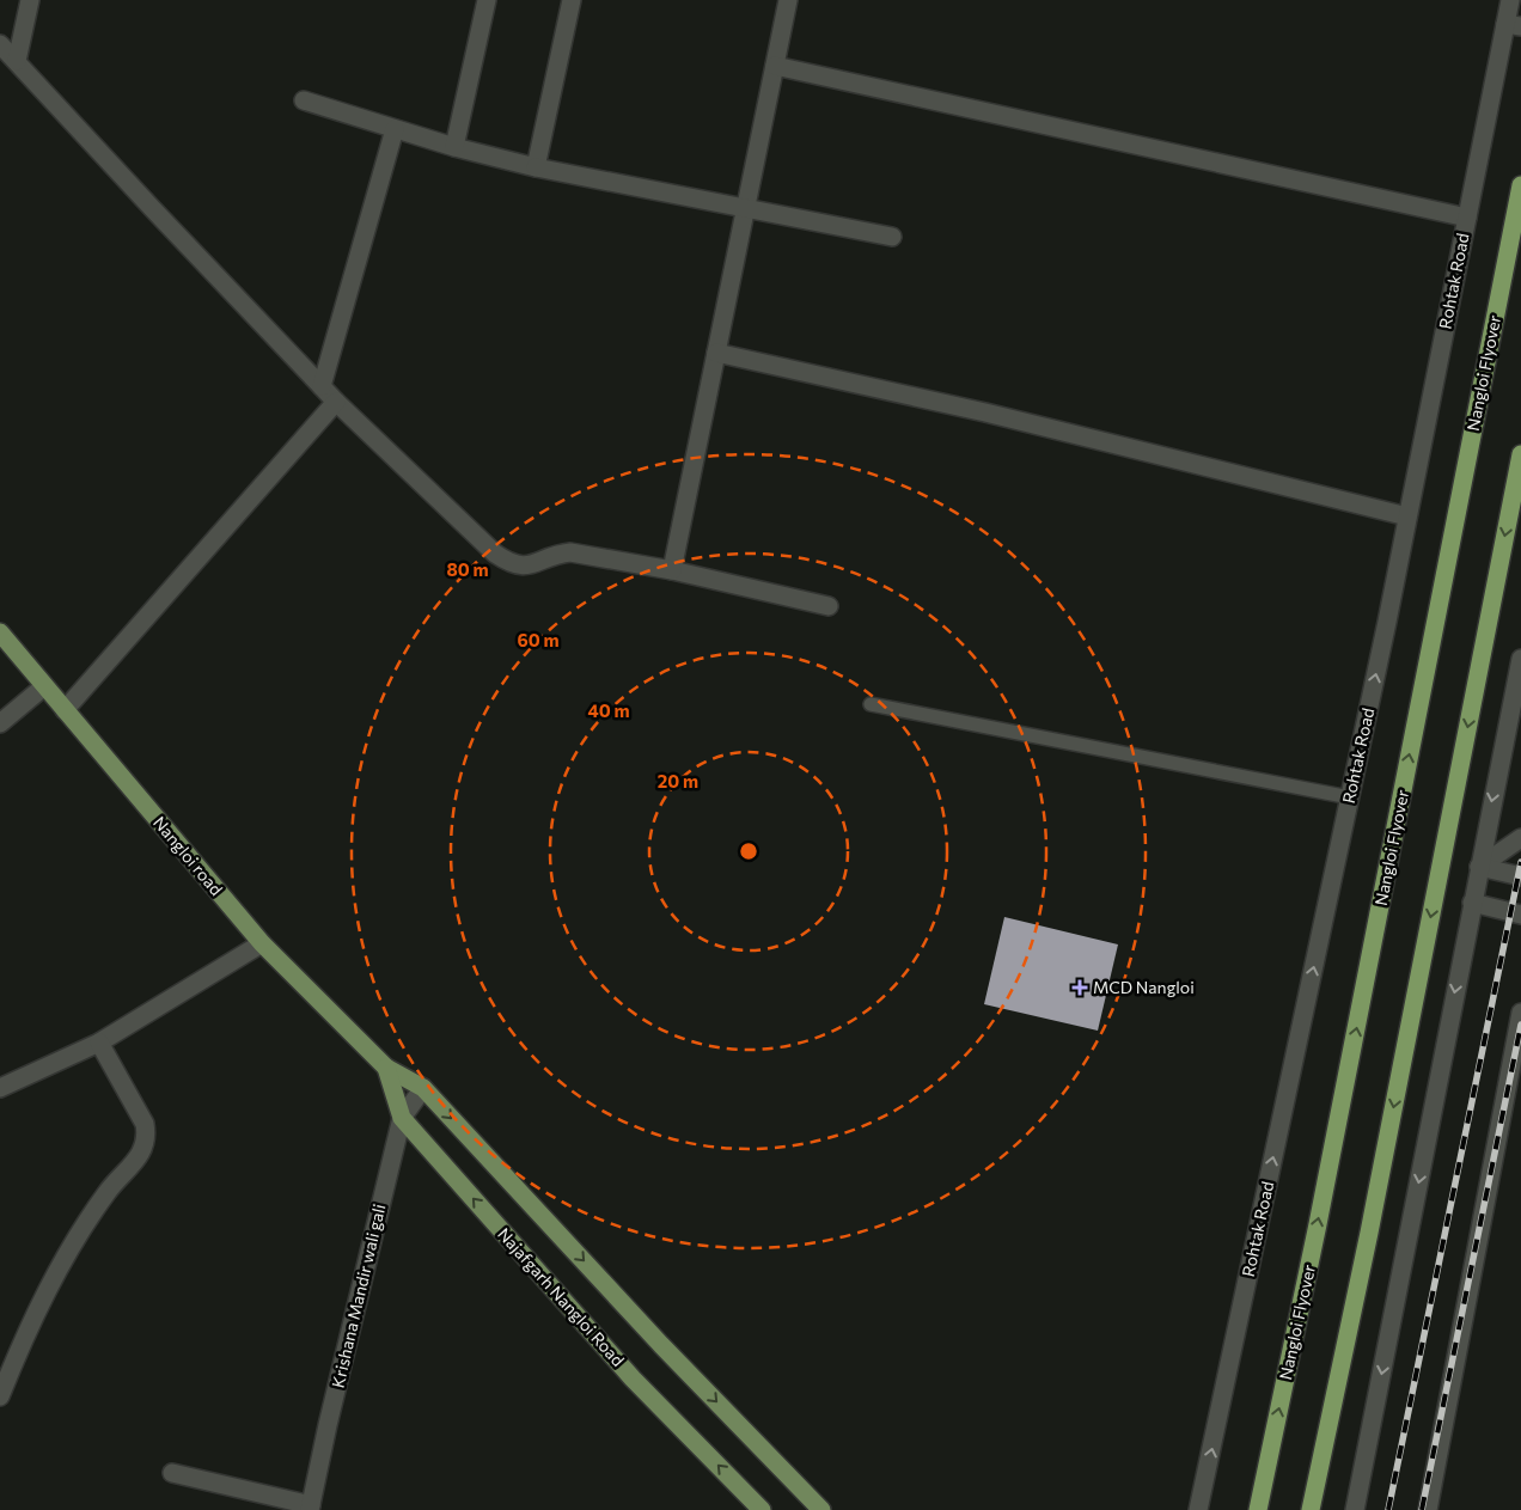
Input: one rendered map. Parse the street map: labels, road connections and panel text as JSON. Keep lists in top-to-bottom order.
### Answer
{
  "streets": {
    "highway": ["Nangloi Flyover"],
    "main road": ["Nangloi road", "Najafgarh Nangloi Road"],
    "street": ["Rohtak Road", "Krishana Mandir wali gali"]
  },
  "crossings": [
    ["Nangloi road", "Najafgarh Nangloi Road"],
    ["Krishana Mandir wali gali", "Najafgarh Nangloi Road"]
  ],
  "places": {
    "health": ["MCD Nangloi"]
  },
  "rings": [
    "80 m",
    "60 m",
    "40 m",
    "20 m"
  ]
}
